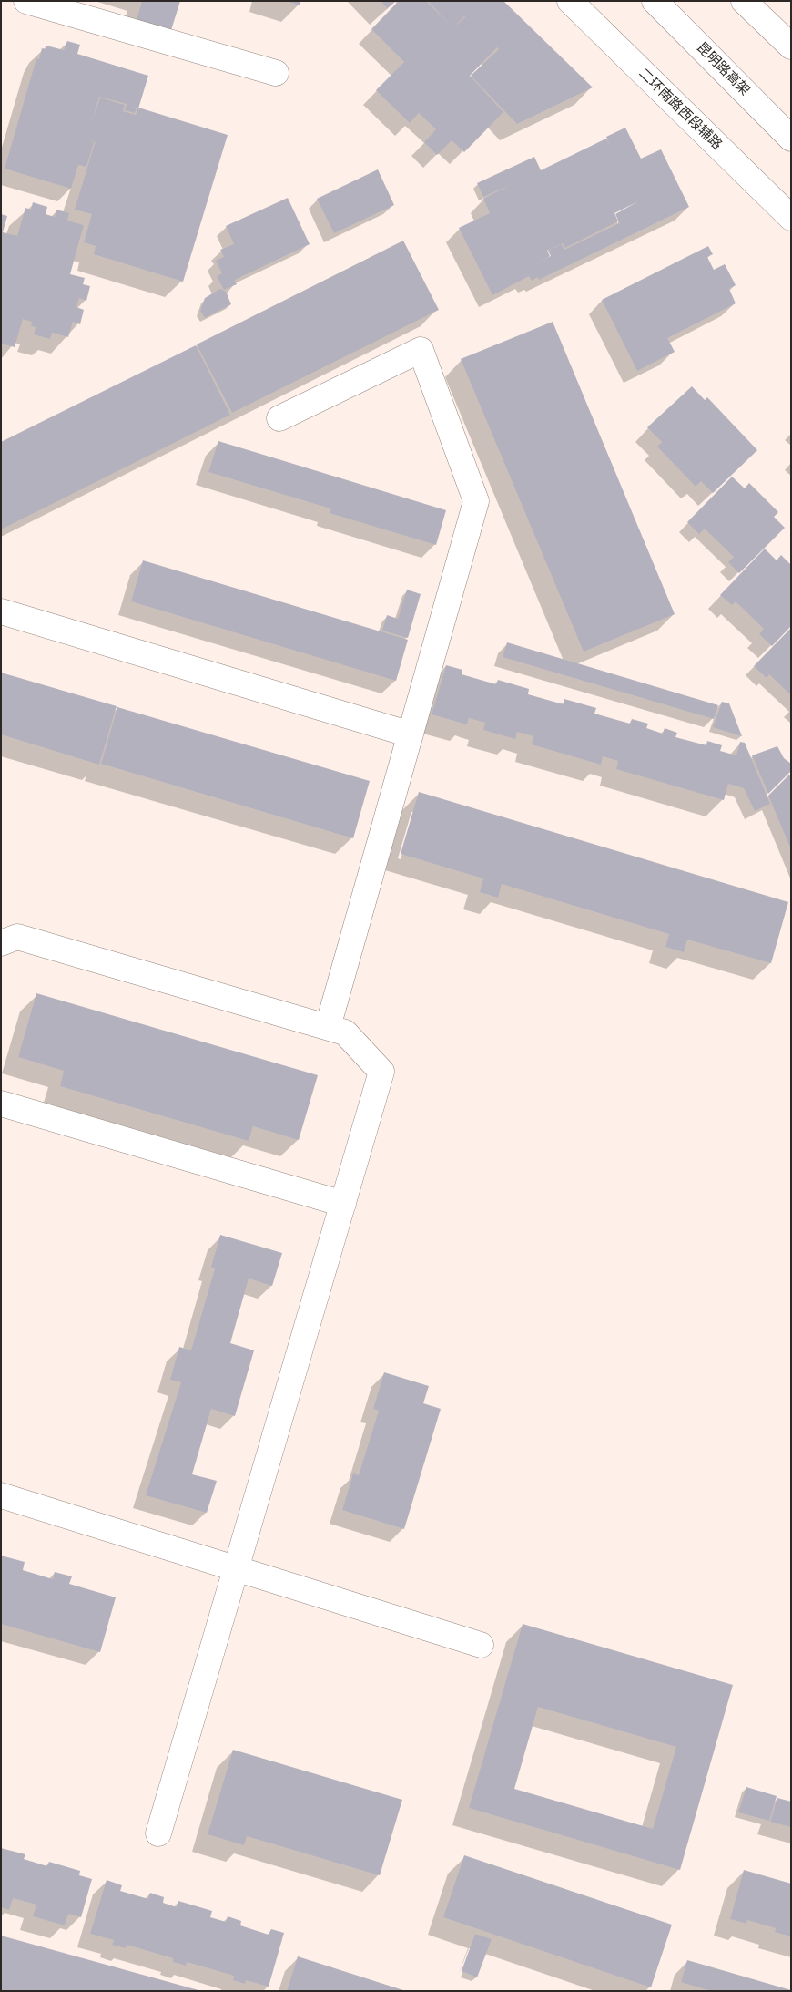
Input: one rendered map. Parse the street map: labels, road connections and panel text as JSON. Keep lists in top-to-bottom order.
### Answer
{
  "streets": {
    "main road": ["昆明路高架", "二环南路西段辅路"]
  }
}
